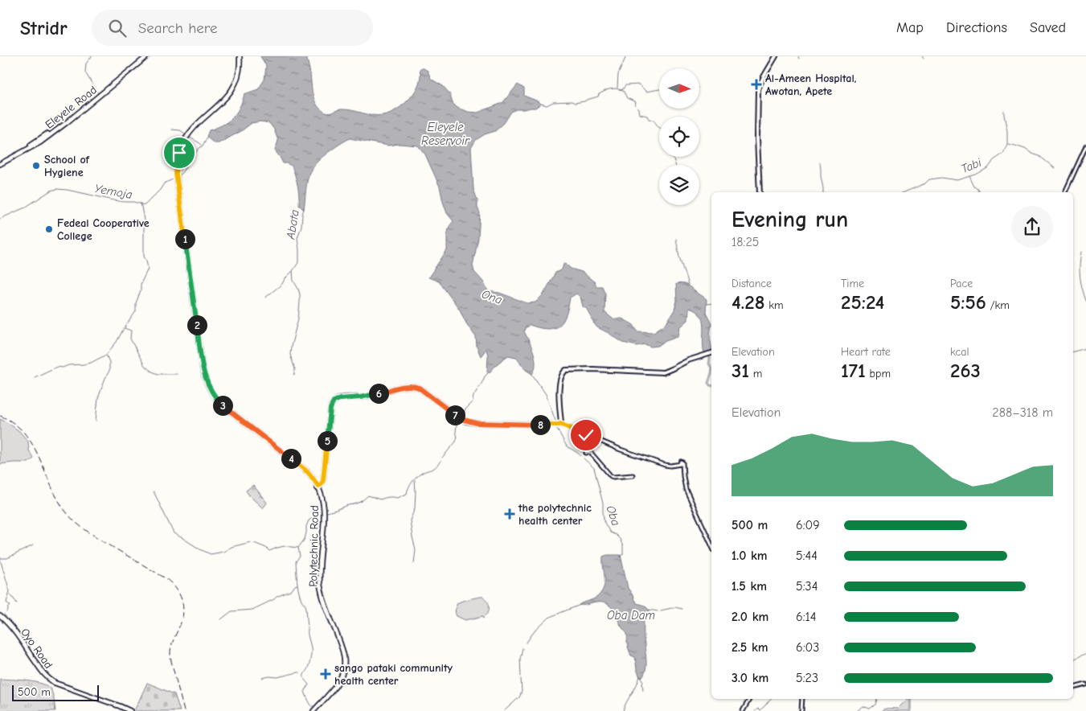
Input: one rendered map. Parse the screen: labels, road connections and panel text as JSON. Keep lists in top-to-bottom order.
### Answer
{
  "streets": {
    "main road": ["Eleyele Road", "Polytechnic Road", "Oyo Road"]
  },
  "water": [
    "Eleyele Reservoir",
    "Tabi",
    "Yemoja",
    "Abata",
    "Ona",
    "Oba",
    "Oba Dam"
  ],
  "places": {
    "health": ["Al-Ameen Hospital, Awotan, Apete", "the polytechnic health center", "sango pataki community health center"],
    "other": ["School of Hygiene", "Fedeal Cooperative College"]
  },
  "scale_bar": "500 m",
  "north": "right",
  "page": {
    "header": "Stridr",
    "search": "Search here",
    "nav": ["Map", "Directions", "Saved"],
    "heading": ["Evening run", "18:25"],
    "pins": [
      "1",
      "2",
      "6",
      "3",
      "7",
      "8",
      "5",
      "4"
    ],
    "stats": [
      ["Distance", "4.28 km"],
      ["Time", "25:24"],
      ["Pace", "5:56 /km"],
      ["Elevation", "31 m"],
      ["Heart rate", "171 bpm"],
      ["kcal", "263"]
    ],
    "chart": ["Elevation", "288–318 m"],
    "list": [
      {
        "name": "500 m",
        "note": "6:09"
      },
      {
        "name": "1.0 km",
        "note": "5:44"
      },
      {
        "name": "1.5 km",
        "note": "5:34"
      },
      {
        "name": "2.0 km",
        "note": "6:14"
      },
      {
        "name": "2.5 km",
        "note": "6:03"
      },
      {
        "name": "3.0 km",
        "note": "5:23"
      }
    ],
    "scale": "500 m"
  }
}
